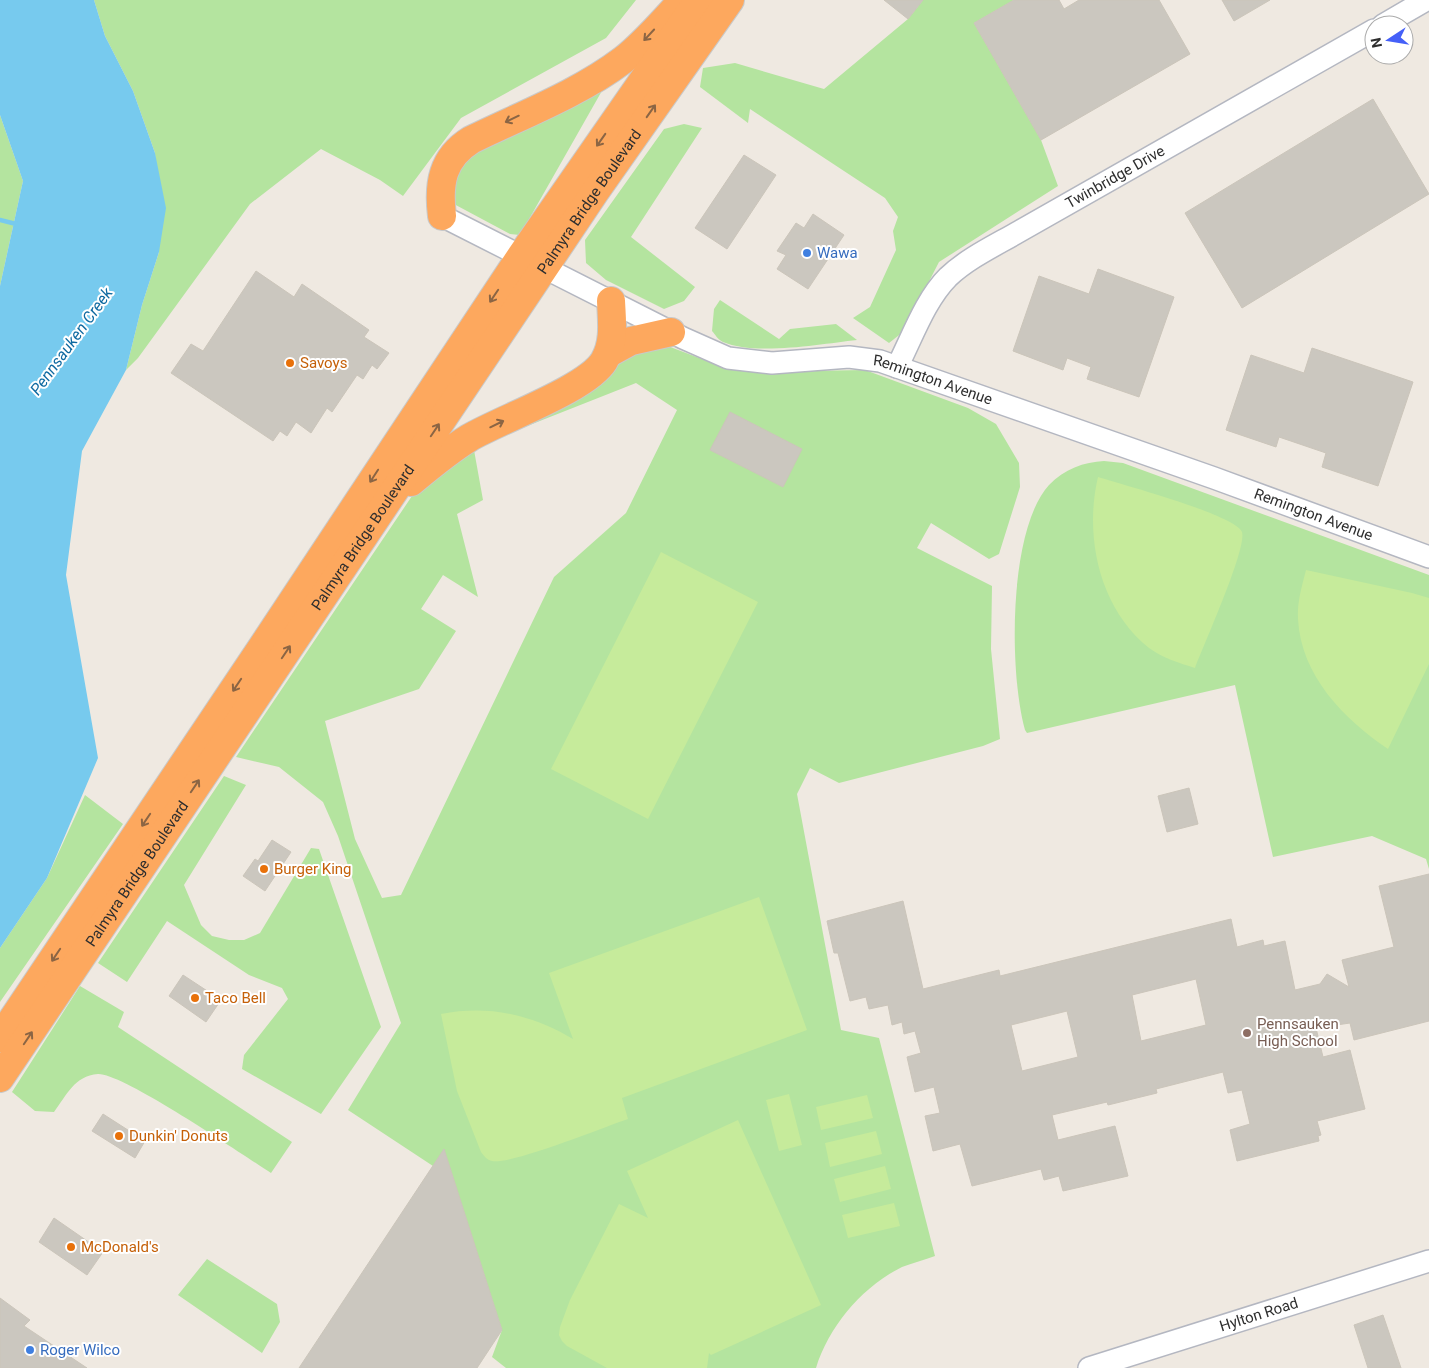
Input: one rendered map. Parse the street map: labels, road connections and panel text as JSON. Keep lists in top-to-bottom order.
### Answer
{
  "streets": {
    "highway": ["Palmyra Bridge Boulevard"],
    "street": ["Twinbridge Drive", "Remington Avenue", "Hylton Road"]
  },
  "crossings": [
    ["Twinbridge Drive", "Remington Avenue"],
    ["Palmyra Bridge Boulevard", "Remington Avenue"]
  ],
  "water": ["Pennsauken Creek"],
  "places": [
    "Wawa",
    "Savoys",
    "Burger King",
    "Taco Bell",
    "Pennsauken High School",
    "Dunkin' Donuts",
    "McDonald's",
    "Roger Wilco"
  ],
  "north": "left"
}
